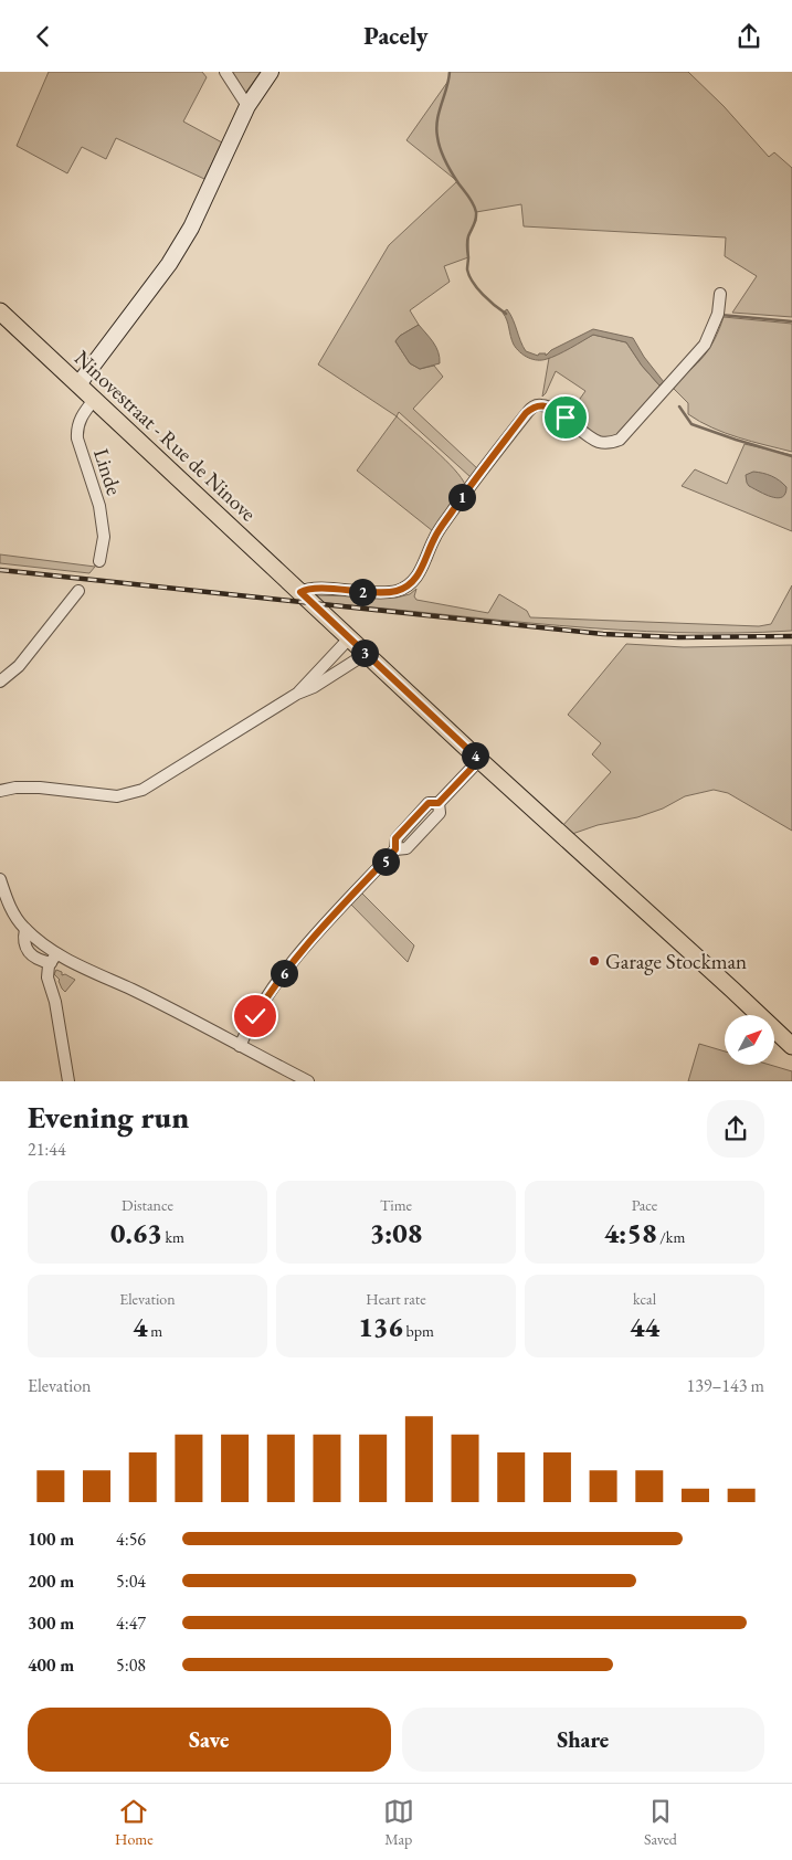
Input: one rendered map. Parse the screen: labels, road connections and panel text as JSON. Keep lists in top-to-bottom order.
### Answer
{
  "streets": {
    "main road": ["Ninovestraat - Rue de Ninove"],
    "street": ["Linde"]
  },
  "crossings": [
    ["Ninovestraat - Rue de Ninove", "Linde"]
  ],
  "places": ["Garage Stockman"],
  "north": "top right",
  "page": {
    "header": "Pacely",
    "pins": [
      "1",
      "2",
      "3",
      "4",
      "5",
      "6"
    ],
    "heading": ["Evening run", "21:44"],
    "stats": [
      ["Distance", "0.63 km"],
      ["Time", "3:08"],
      ["Pace", "4:58 /km"],
      ["Elevation", "4 m"],
      ["Heart rate", "136 bpm"],
      ["kcal", "44"]
    ],
    "chart": ["Elevation", "139–143 m"],
    "list": [
      {
        "name": "100 m",
        "note": "4:56"
      },
      {
        "name": "200 m",
        "note": "5:04"
      },
      {
        "name": "300 m",
        "note": "4:47"
      },
      {
        "name": "400 m",
        "note": "5:08"
      }
    ],
    "buttons": ["Save", "Share"],
    "tabs": ["Home", "Map", "Saved"]
  }
}
